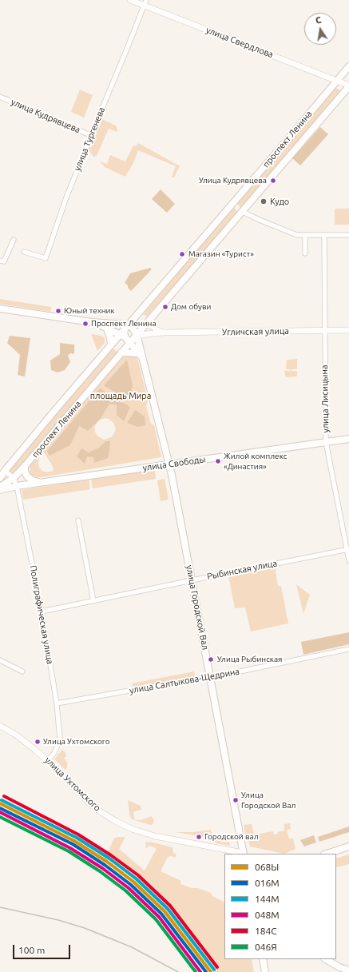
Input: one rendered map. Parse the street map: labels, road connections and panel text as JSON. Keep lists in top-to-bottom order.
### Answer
{
  "streets": {
    "main road": [
      "проспект Ленина",
      "Угличская улица",
      "улица Свободы",
      "улица Городской Вал"
    ],
    "street": [
      "улица Свердлова",
      "улица Кудрявцева",
      "улица Тургенева",
      "улица Лисицына",
      "Рыбинская улица",
      "Полиграфическая улица",
      "улица Салтыкова-Щедрина",
      "улица Ухтомского"
    ]
  },
  "crossings": [
    ["улица Свердлова", "улица Тургенева"],
    ["улица Свердлова", "проспект Ленина"],
    ["улица Кудрявцева", "улица Тургенева"],
    ["проспект Ленина", "Угличская улица"],
    ["проспект Ленина", "улица Городской Вал"],
    ["проспект Ленина", "Полиграфическая улица"],
    ["Угличская улица", "улица Лисицына"],
    ["Угличская улица", "улица Городской Вал"],
    ["улица Лисицына", "улица Свободы"],
    ["улица Лисицына", "Рыбинская улица"],
    ["улица Свободы", "улица Городской Вал"],
    ["улица Свободы", "Полиграфическая улица"],
    ["Рыбинская улица", "улица Городской Вал"],
    ["Рыбинская улица", "Полиграфическая улица"],
    ["улица Городской Вал", "улица Салтыкова-Щедрина"],
    ["улица Городской Вал", "улица Ухтомского"],
    ["Полиграфическая улица", "улица Салтыкова-Щедрина"],
    ["Полиграфическая улица", "улица Ухтомского"]
  ],
  "parks": ["площадь Мира"],
  "places": [
    "Улица Кудрявцева",
    "Кудо",
    "Магазин «Турист»",
    "Дом обуви",
    "Юный техник",
    "Проспект Ленина",
    "Жилой комплекс «Династия»",
    "Улица Рыбинская",
    "Улица Ухтомского",
    "Улица Городской Вал",
    "Городской вал"
  ],
  "lines": [
    "transit line 184С",
    "transit line 144М",
    "transit line 068Ы",
    "transit line 016М",
    "transit line 048М",
    "transit line 046Я"
  ],
  "legend": [
    "068Ы",
    "016М",
    "144М",
    "048М",
    "184С",
    "046Я"
  ],
  "scale_bar": "100 m",
  "north": "top"
}
